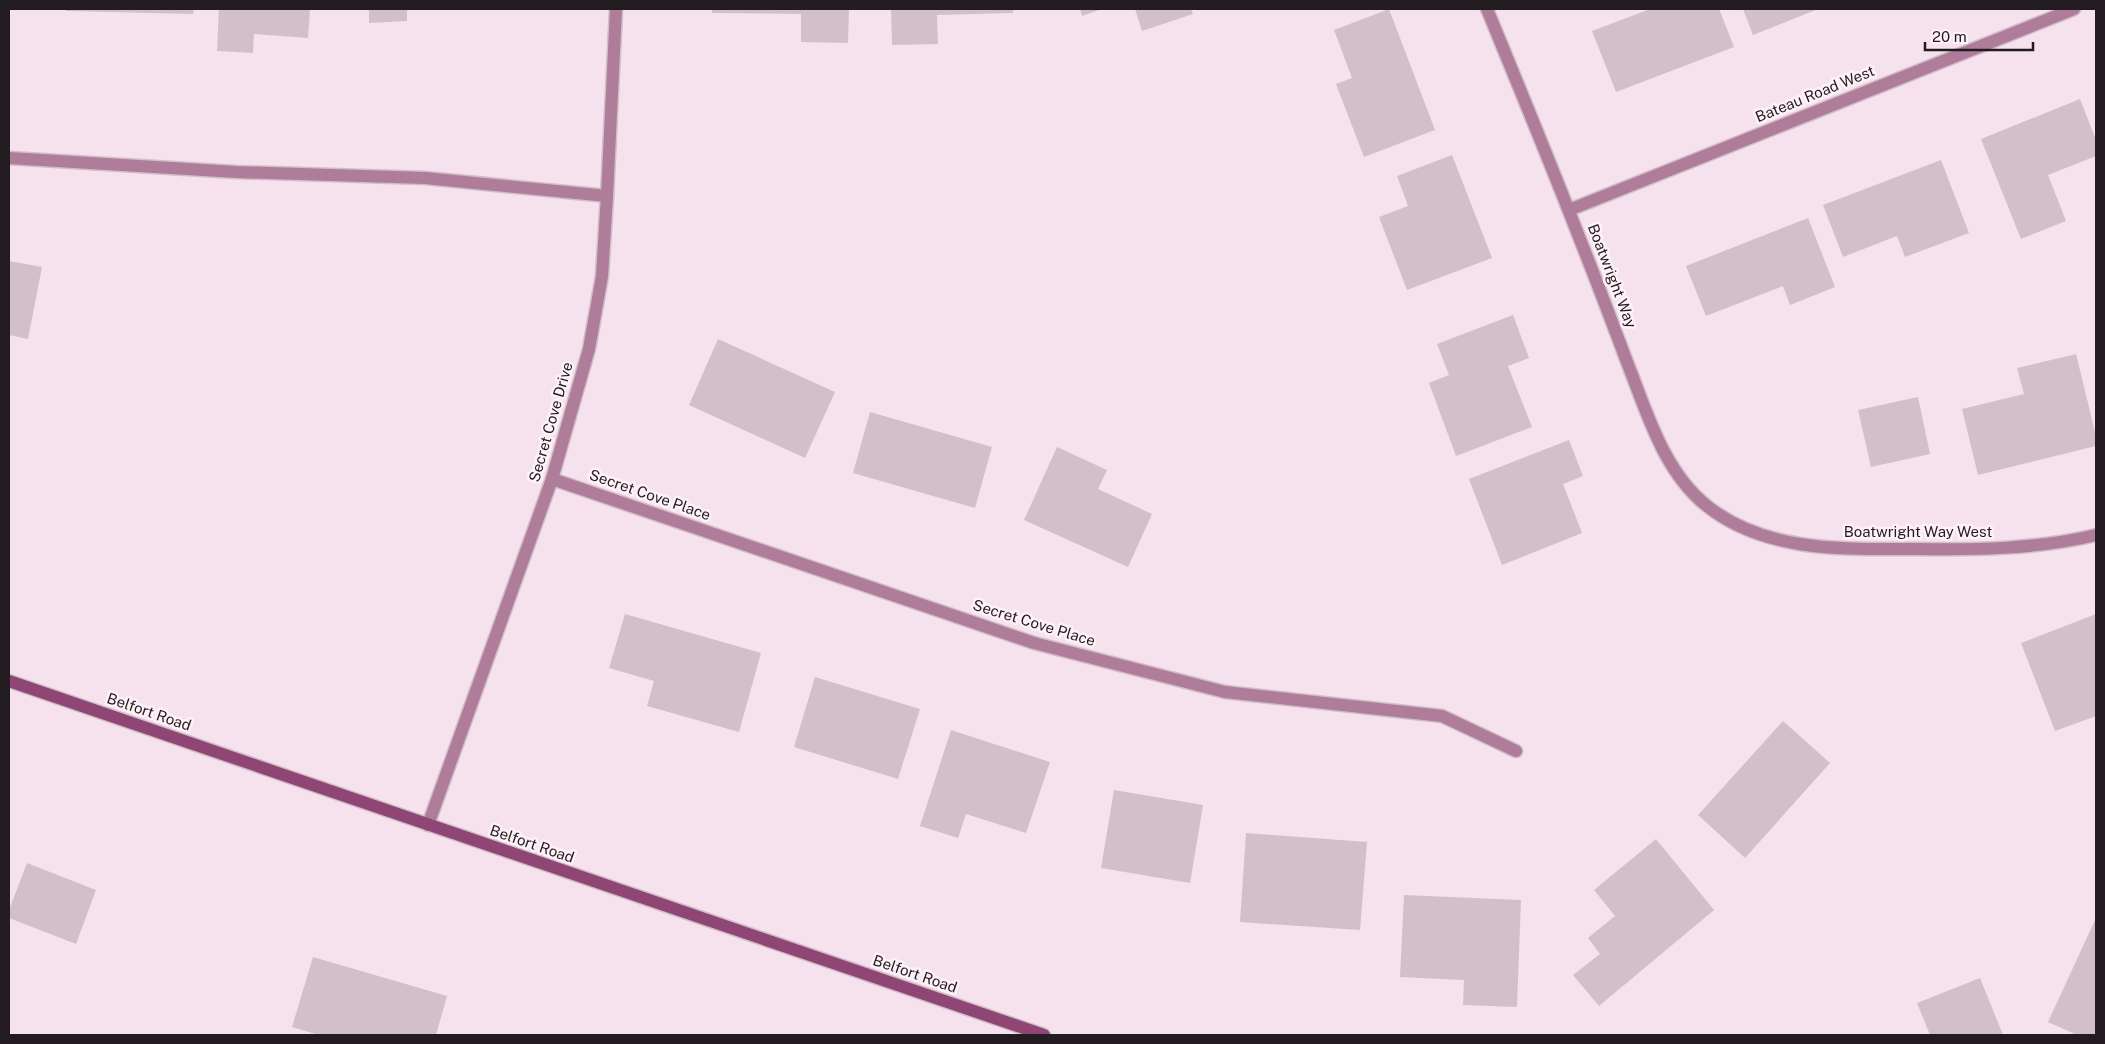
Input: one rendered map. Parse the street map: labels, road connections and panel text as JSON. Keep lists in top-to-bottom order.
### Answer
{
  "streets": {
    "street": [
      "Bateau Road West",
      "Boatwright Way",
      "Secret Cove Drive",
      "Secret Cove Place",
      "Boatwright Way West",
      "Belfort Road"
    ]
  },
  "crossings": [
    ["Bateau Road West", "Boatwright Way"],
    ["Boatwright Way", "Boatwright Way West"],
    ["Secret Cove Drive", "Secret Cove Place"],
    ["Secret Cove Drive", "Belfort Road"]
  ],
  "scale_bar": "20 m"
}
